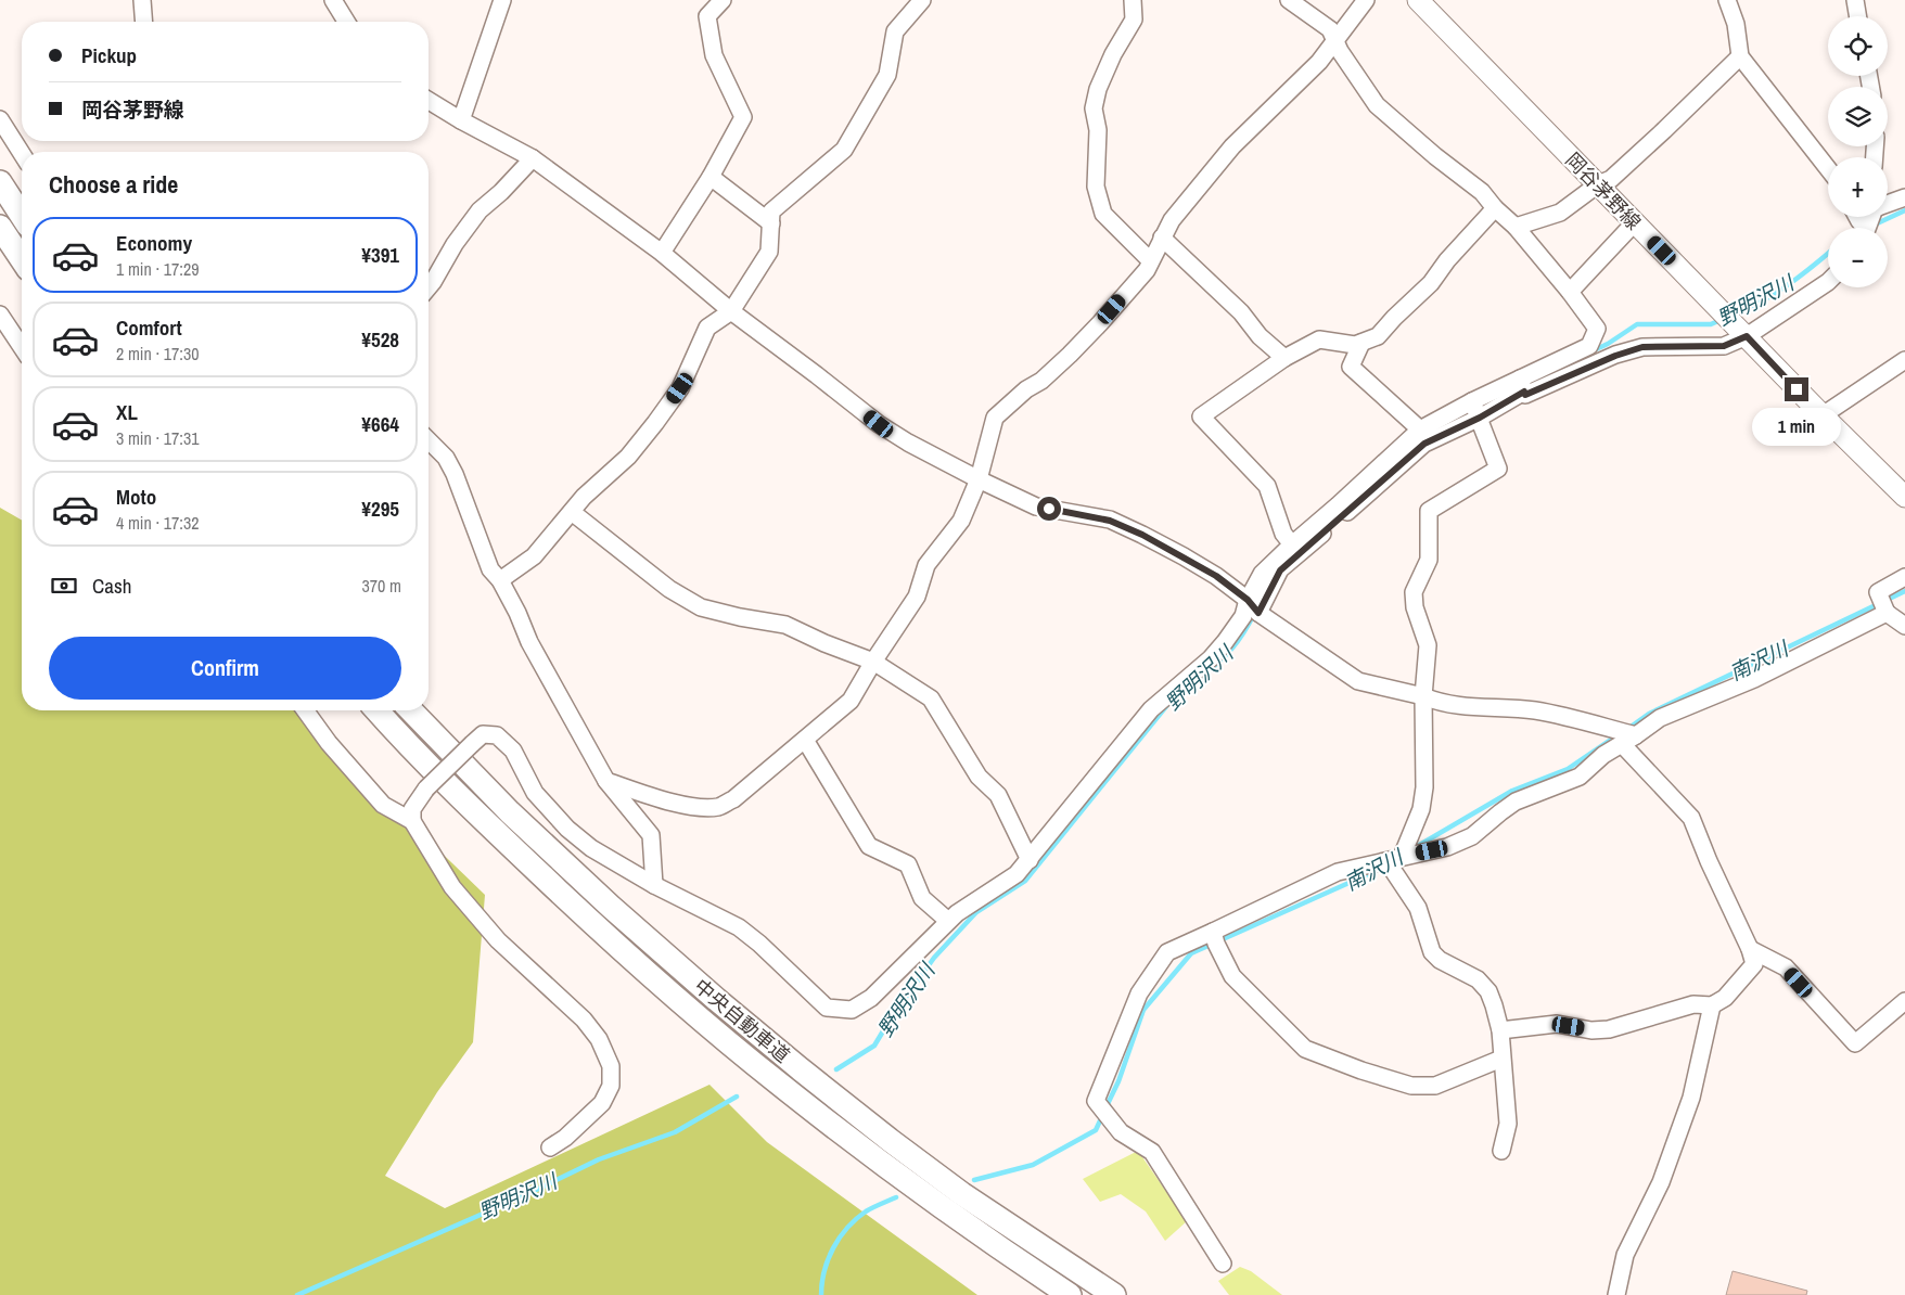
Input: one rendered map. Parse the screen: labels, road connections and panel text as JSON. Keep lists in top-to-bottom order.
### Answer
{
  "streets": {
    "highway": ["中央自動車道"],
    "main road": ["岡谷茅野線"]
  },
  "water": ["野明沢川", "南沢川"],
  "page": {
    "map_buttons": ["+", "−"],
    "banner": ["Pickup", "岡谷茅野線"],
    "heading": "Choose a ride",
    "list": [
      {
        "name": "Economy",
        "note": "1 min · 17:29",
        "value": "¥391"
      },
      {
        "name": "Comfort",
        "note": "2 min · 17:30",
        "value": "¥528"
      },
      {
        "name": "XL",
        "note": "3 min · 17:31",
        "value": "¥664"
      },
      {
        "name": "Moto",
        "note": "4 min · 17:32",
        "value": "¥295"
      }
    ],
    "bubble": "1 min",
    "pay": ["Cash", "370 m"],
    "buttons": "Confirm"
  }
}
